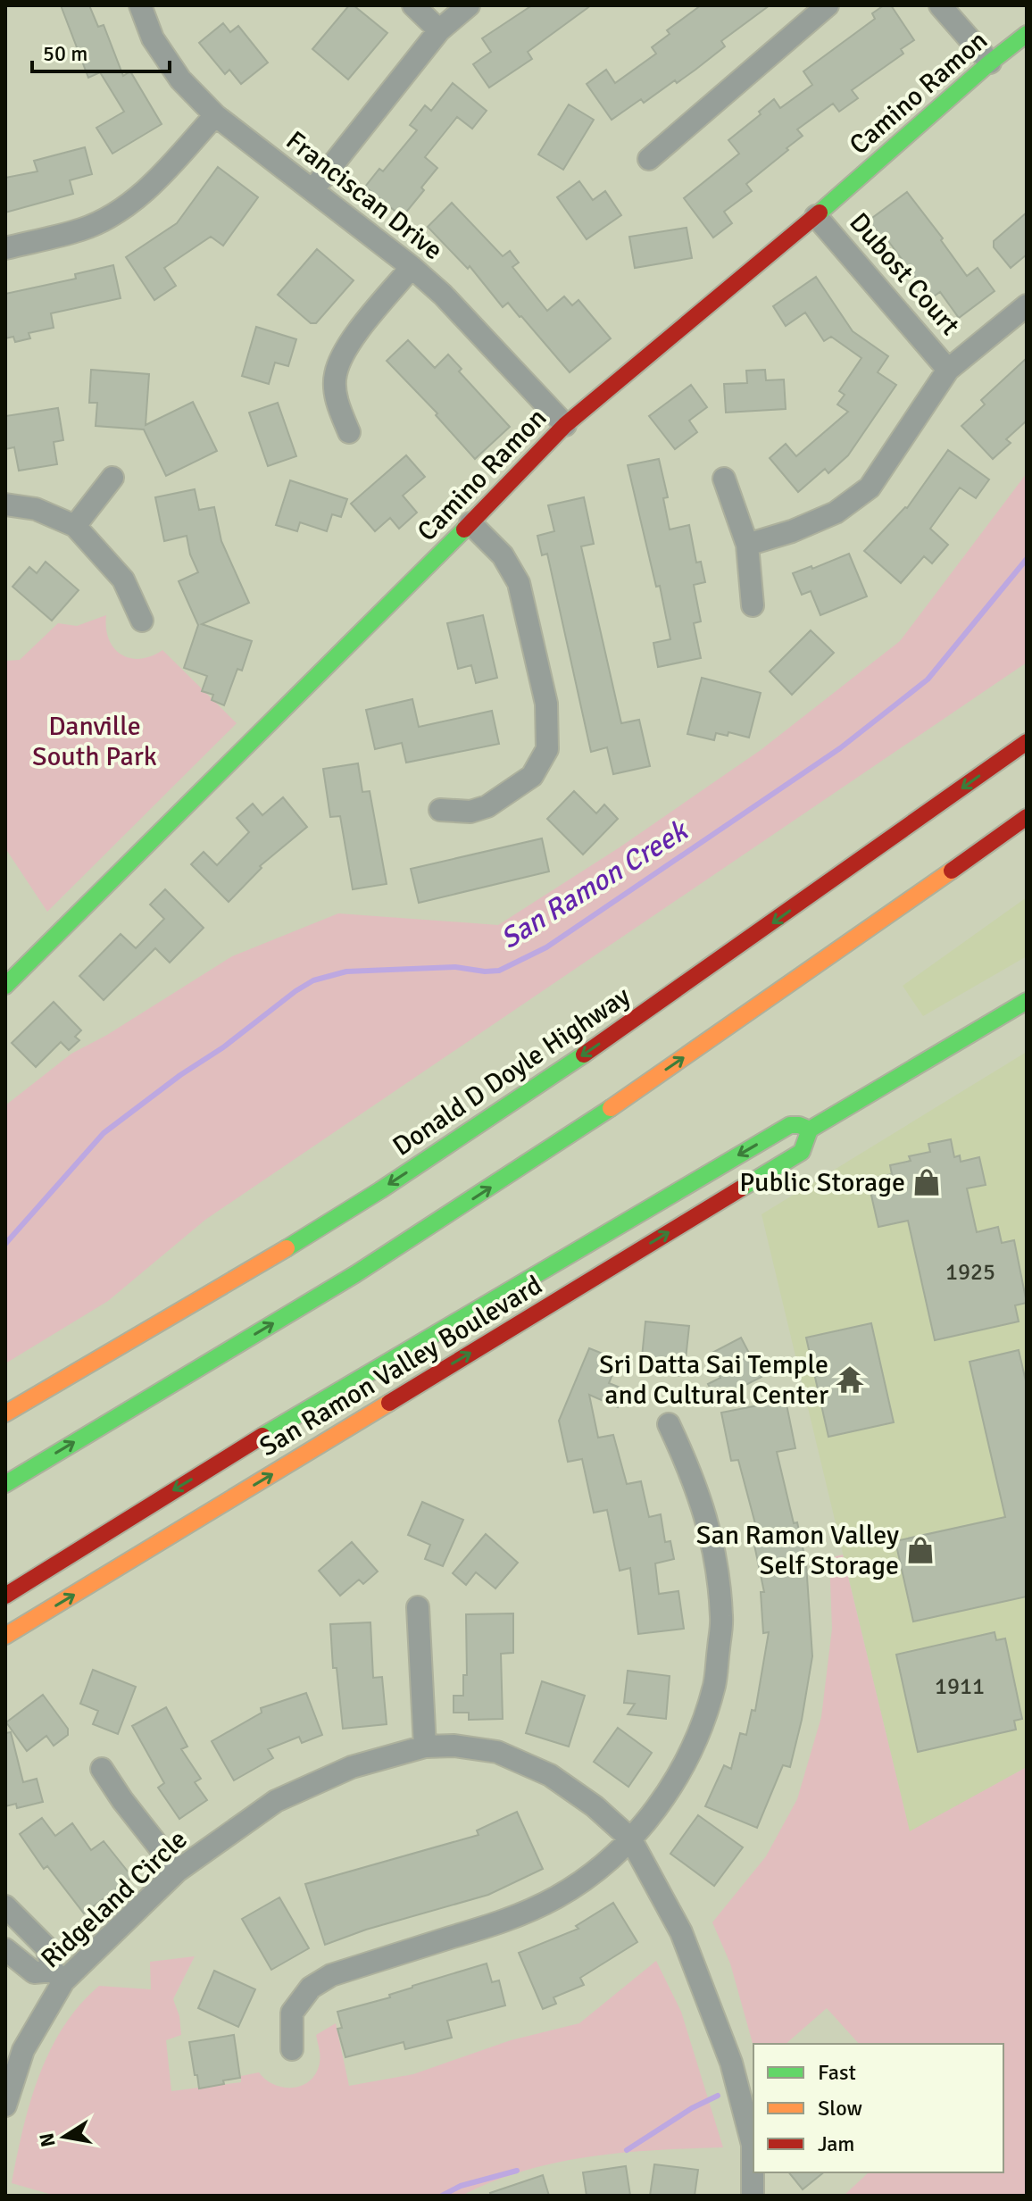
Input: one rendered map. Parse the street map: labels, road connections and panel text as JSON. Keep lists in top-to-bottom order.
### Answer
{
  "streets": {
    "main road": ["Camino Ramon", "Donald D Doyle Highway", "San Ramon Valley Boulevard"],
    "street": ["Franciscan Drive", "Dubost Court", "Ridgeland Circle"]
  },
  "crossings": [
    ["Camino Ramon", "Franciscan Drive"],
    ["Camino Ramon", "Dubost Court"]
  ],
  "water": ["San Ramon Creek"],
  "parks": ["Danville South Park"],
  "places": {
    "shop": ["Public Storage", "San Ramon Valley Self Storage"],
    "temple": ["Sri Datta Sai Temple and Cultural Center"]
  },
  "house_numbers": ["1925", "1911"],
  "legend": ["Fast", "Slow", "Jam"],
  "scale_bar": "50 m",
  "north": "left"
}
